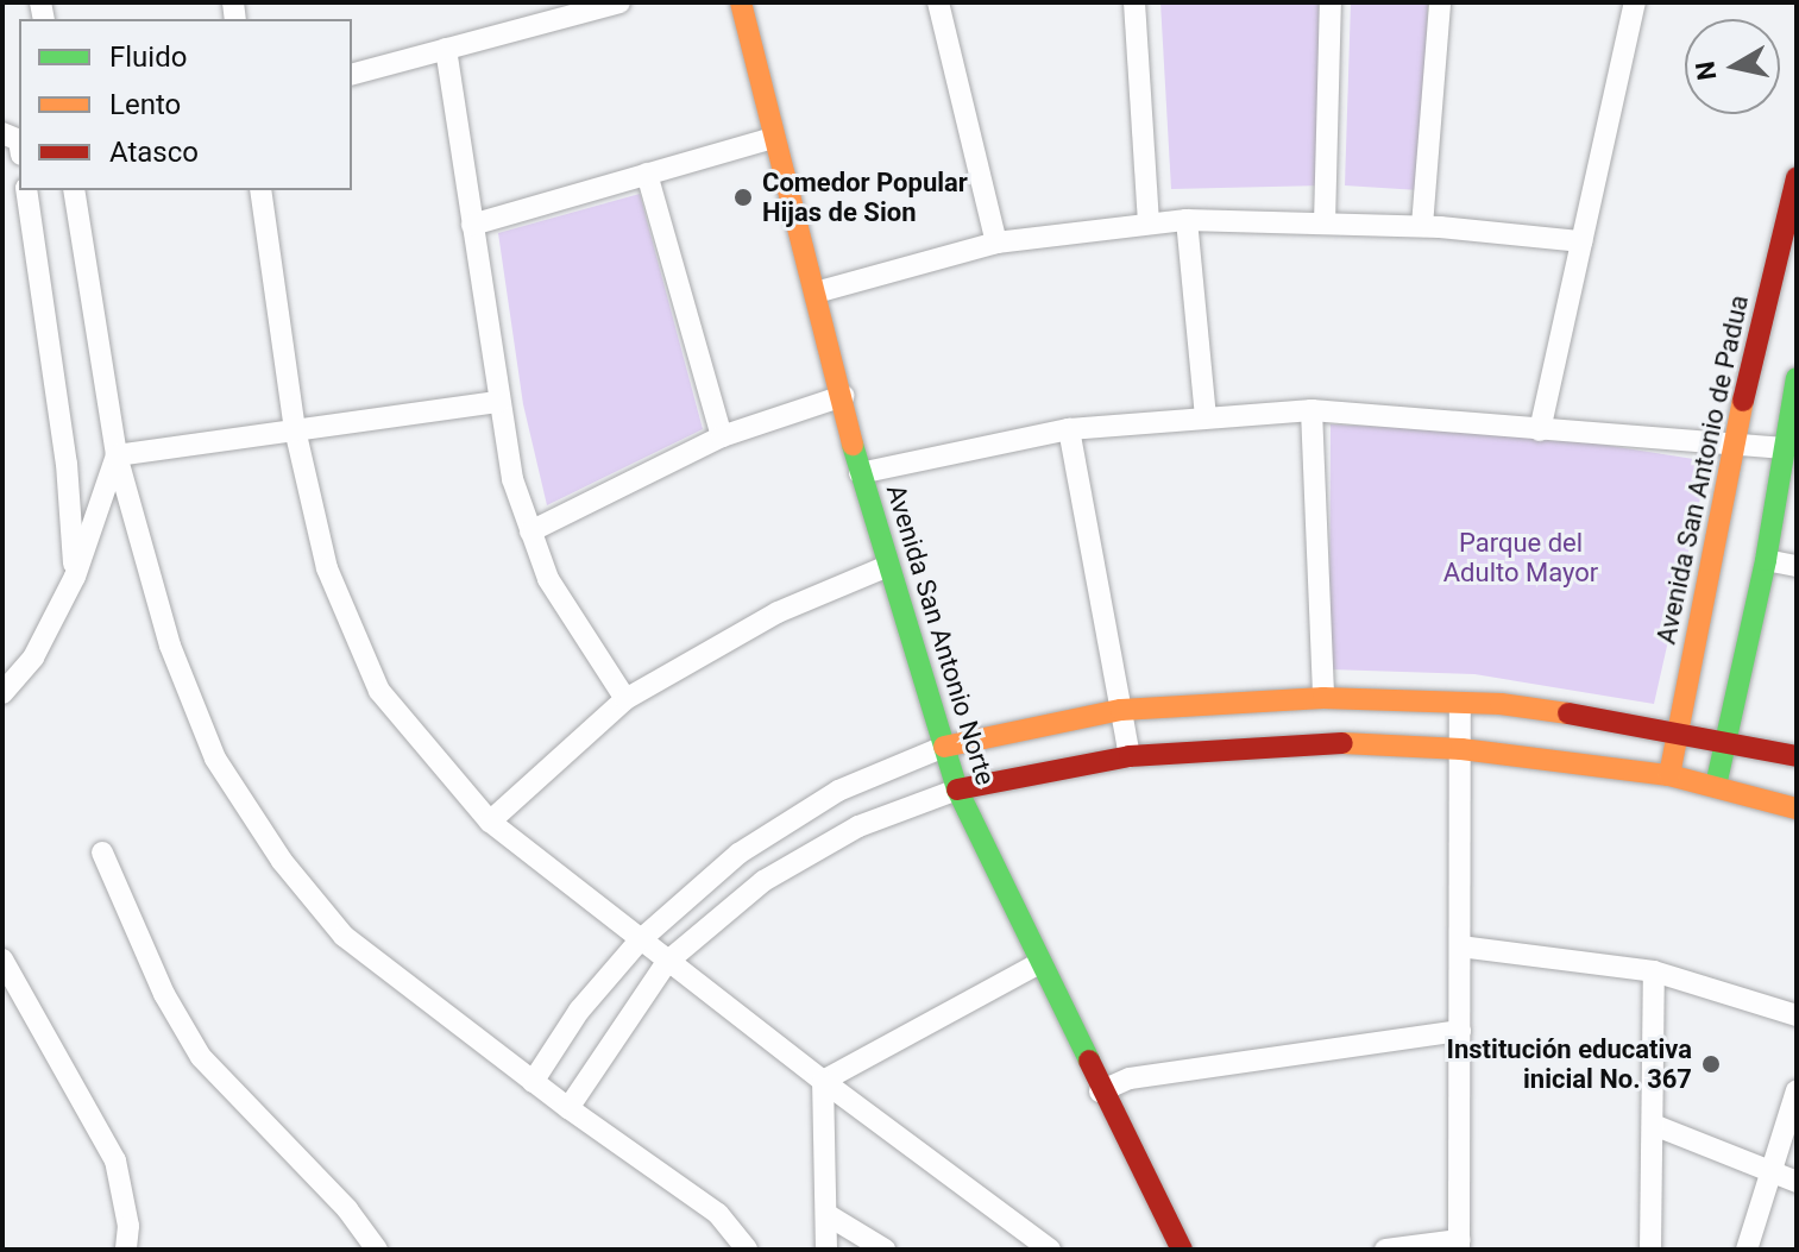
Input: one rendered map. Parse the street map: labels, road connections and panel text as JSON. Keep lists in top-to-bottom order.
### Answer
{
  "streets": {
    "street": ["Avenida San Antonio de Padua", "Avenida San Antonio Norte"]
  },
  "parks": ["Parque del Adulto Mayor"],
  "places": ["Comedor Popular Hijas de Sion", "Institución educativa inicial No. 367"],
  "legend": ["Fluido", "Lento", "Atasco"],
  "north": "left"
}
